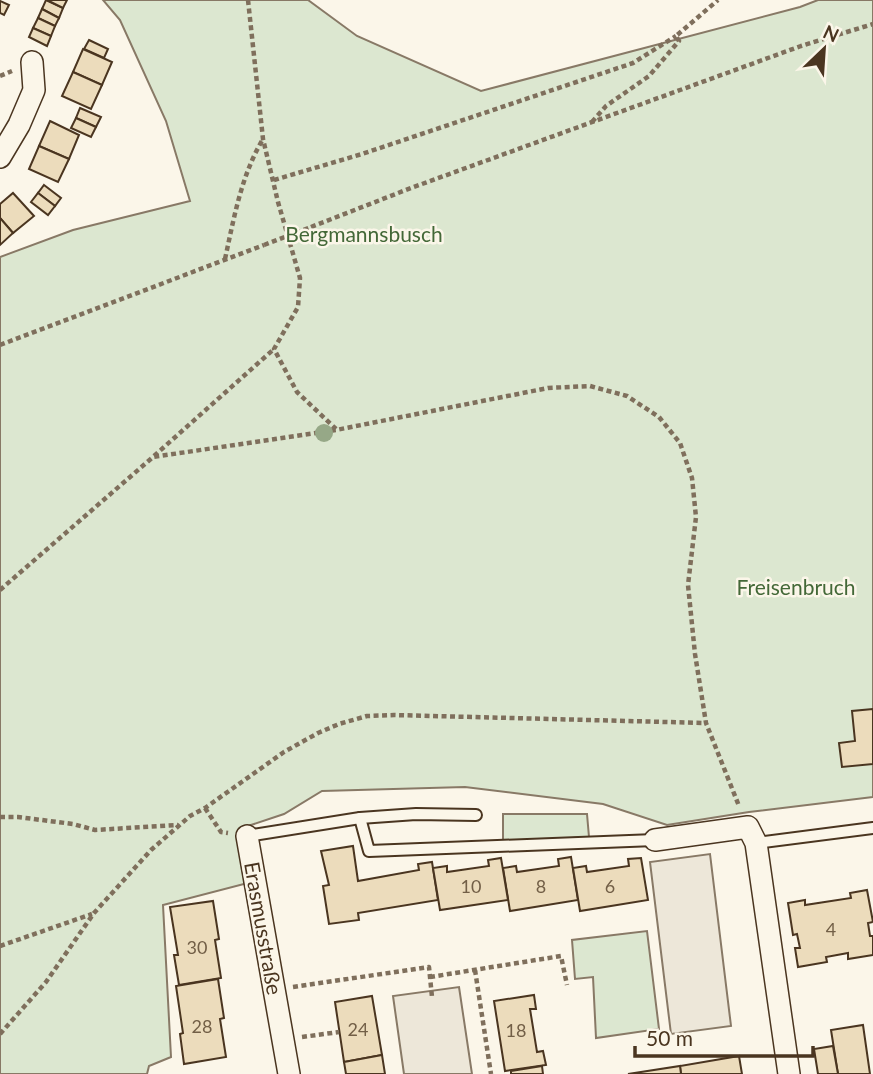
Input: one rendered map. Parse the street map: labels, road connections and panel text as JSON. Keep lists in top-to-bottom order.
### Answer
{
  "streets": {
    "street": ["Erasmusstraße"]
  },
  "parks": ["Bergmannsbusch", "Freisenbruch"],
  "house_numbers": [
    "10",
    "8",
    "6",
    "4",
    "30",
    "28",
    "24",
    "18"
  ],
  "scale_bar": "50 m",
  "north": "top right"
}
